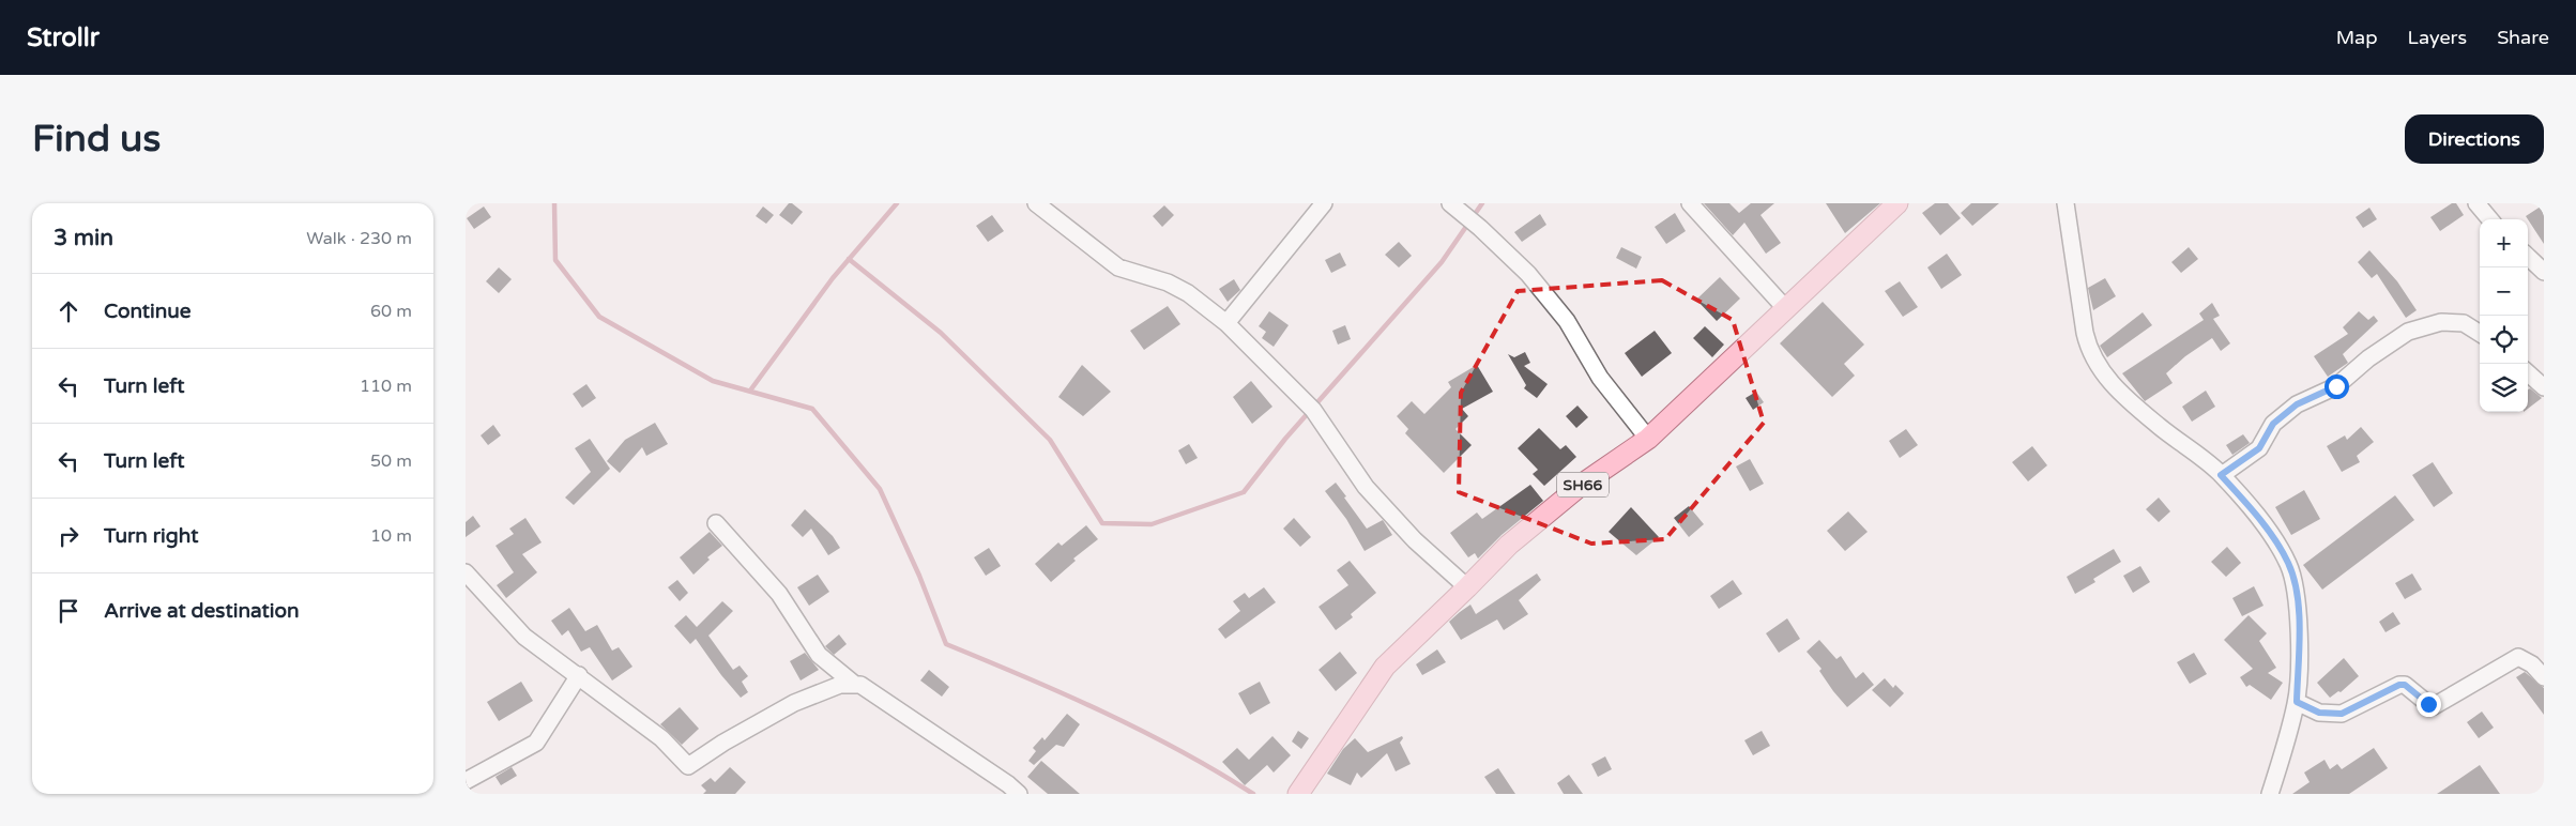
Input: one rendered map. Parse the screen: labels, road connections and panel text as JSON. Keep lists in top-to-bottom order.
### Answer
{
  "streets": {
    "main road": ["SH66"]
  },
  "page": {
    "header": "Strollr",
    "nav": ["Map", "Layers", "Share"],
    "buttons": "Directions",
    "title": "Find us",
    "heading": ["3 min", "Walk · 230 m"],
    "map_buttons": ["+", "−"],
    "list": [
      ["Continue", "60 m"],
      ["Turn left", "110 m"],
      ["Turn left", "50 m"],
      ["Turn right", "10 m"],
      "Arrive at destination"
    ]
  }
}
